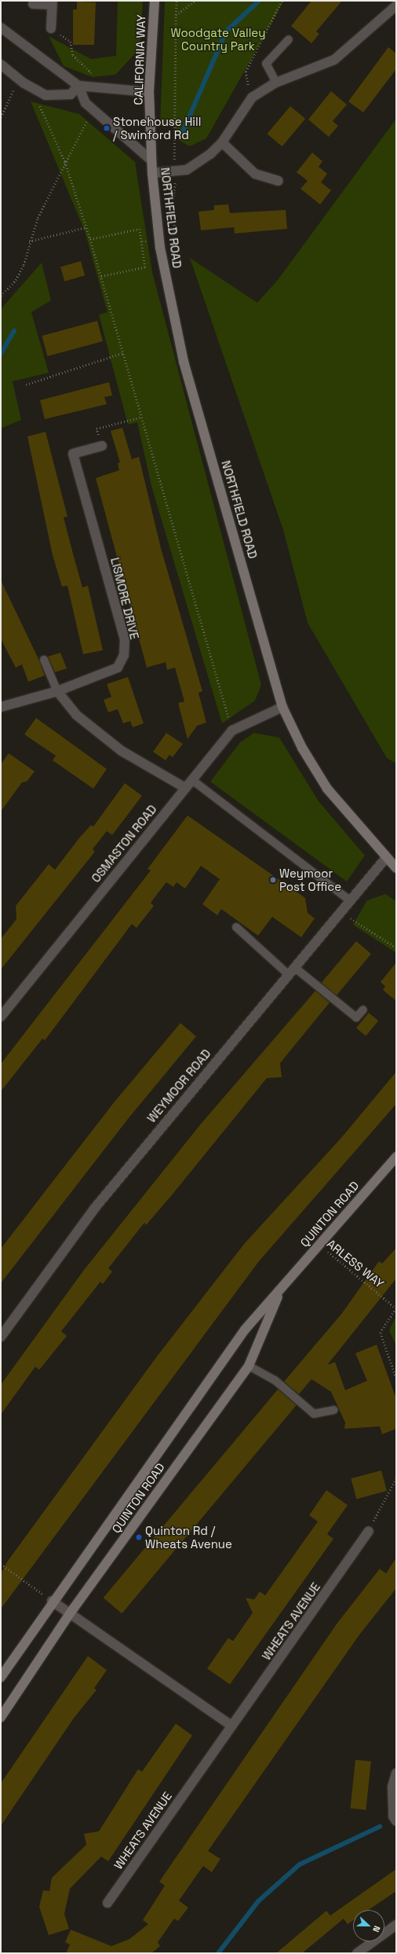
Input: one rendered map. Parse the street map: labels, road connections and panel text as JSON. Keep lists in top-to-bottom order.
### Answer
{
  "streets": {
    "street": [
      "CALIFORNIA WAY",
      "NORTHFIELD ROAD",
      "LISMORE DRIVE",
      "OSMASTON ROAD",
      "WEYMOOR ROAD",
      "QUINTON ROAD",
      "WHEATS AVENUE"
    ],
    "path": ["ARLESS WAY"]
  },
  "crossings": [
    ["CALIFORNIA WAY", "NORTHFIELD ROAD"],
    ["NORTHFIELD ROAD", "OSMASTON ROAD"],
    ["NORTHFIELD ROAD", "WEYMOOR ROAD"],
    ["QUINTON ROAD", "ARLESS WAY"]
  ],
  "parks": ["Woodgate Valley Country Park"],
  "places": ["Stonehouse Hill / Swinford Rd", "Weymoor Post Office", "Quinton Rd / Wheats Avenue"],
  "north": "right"
}
